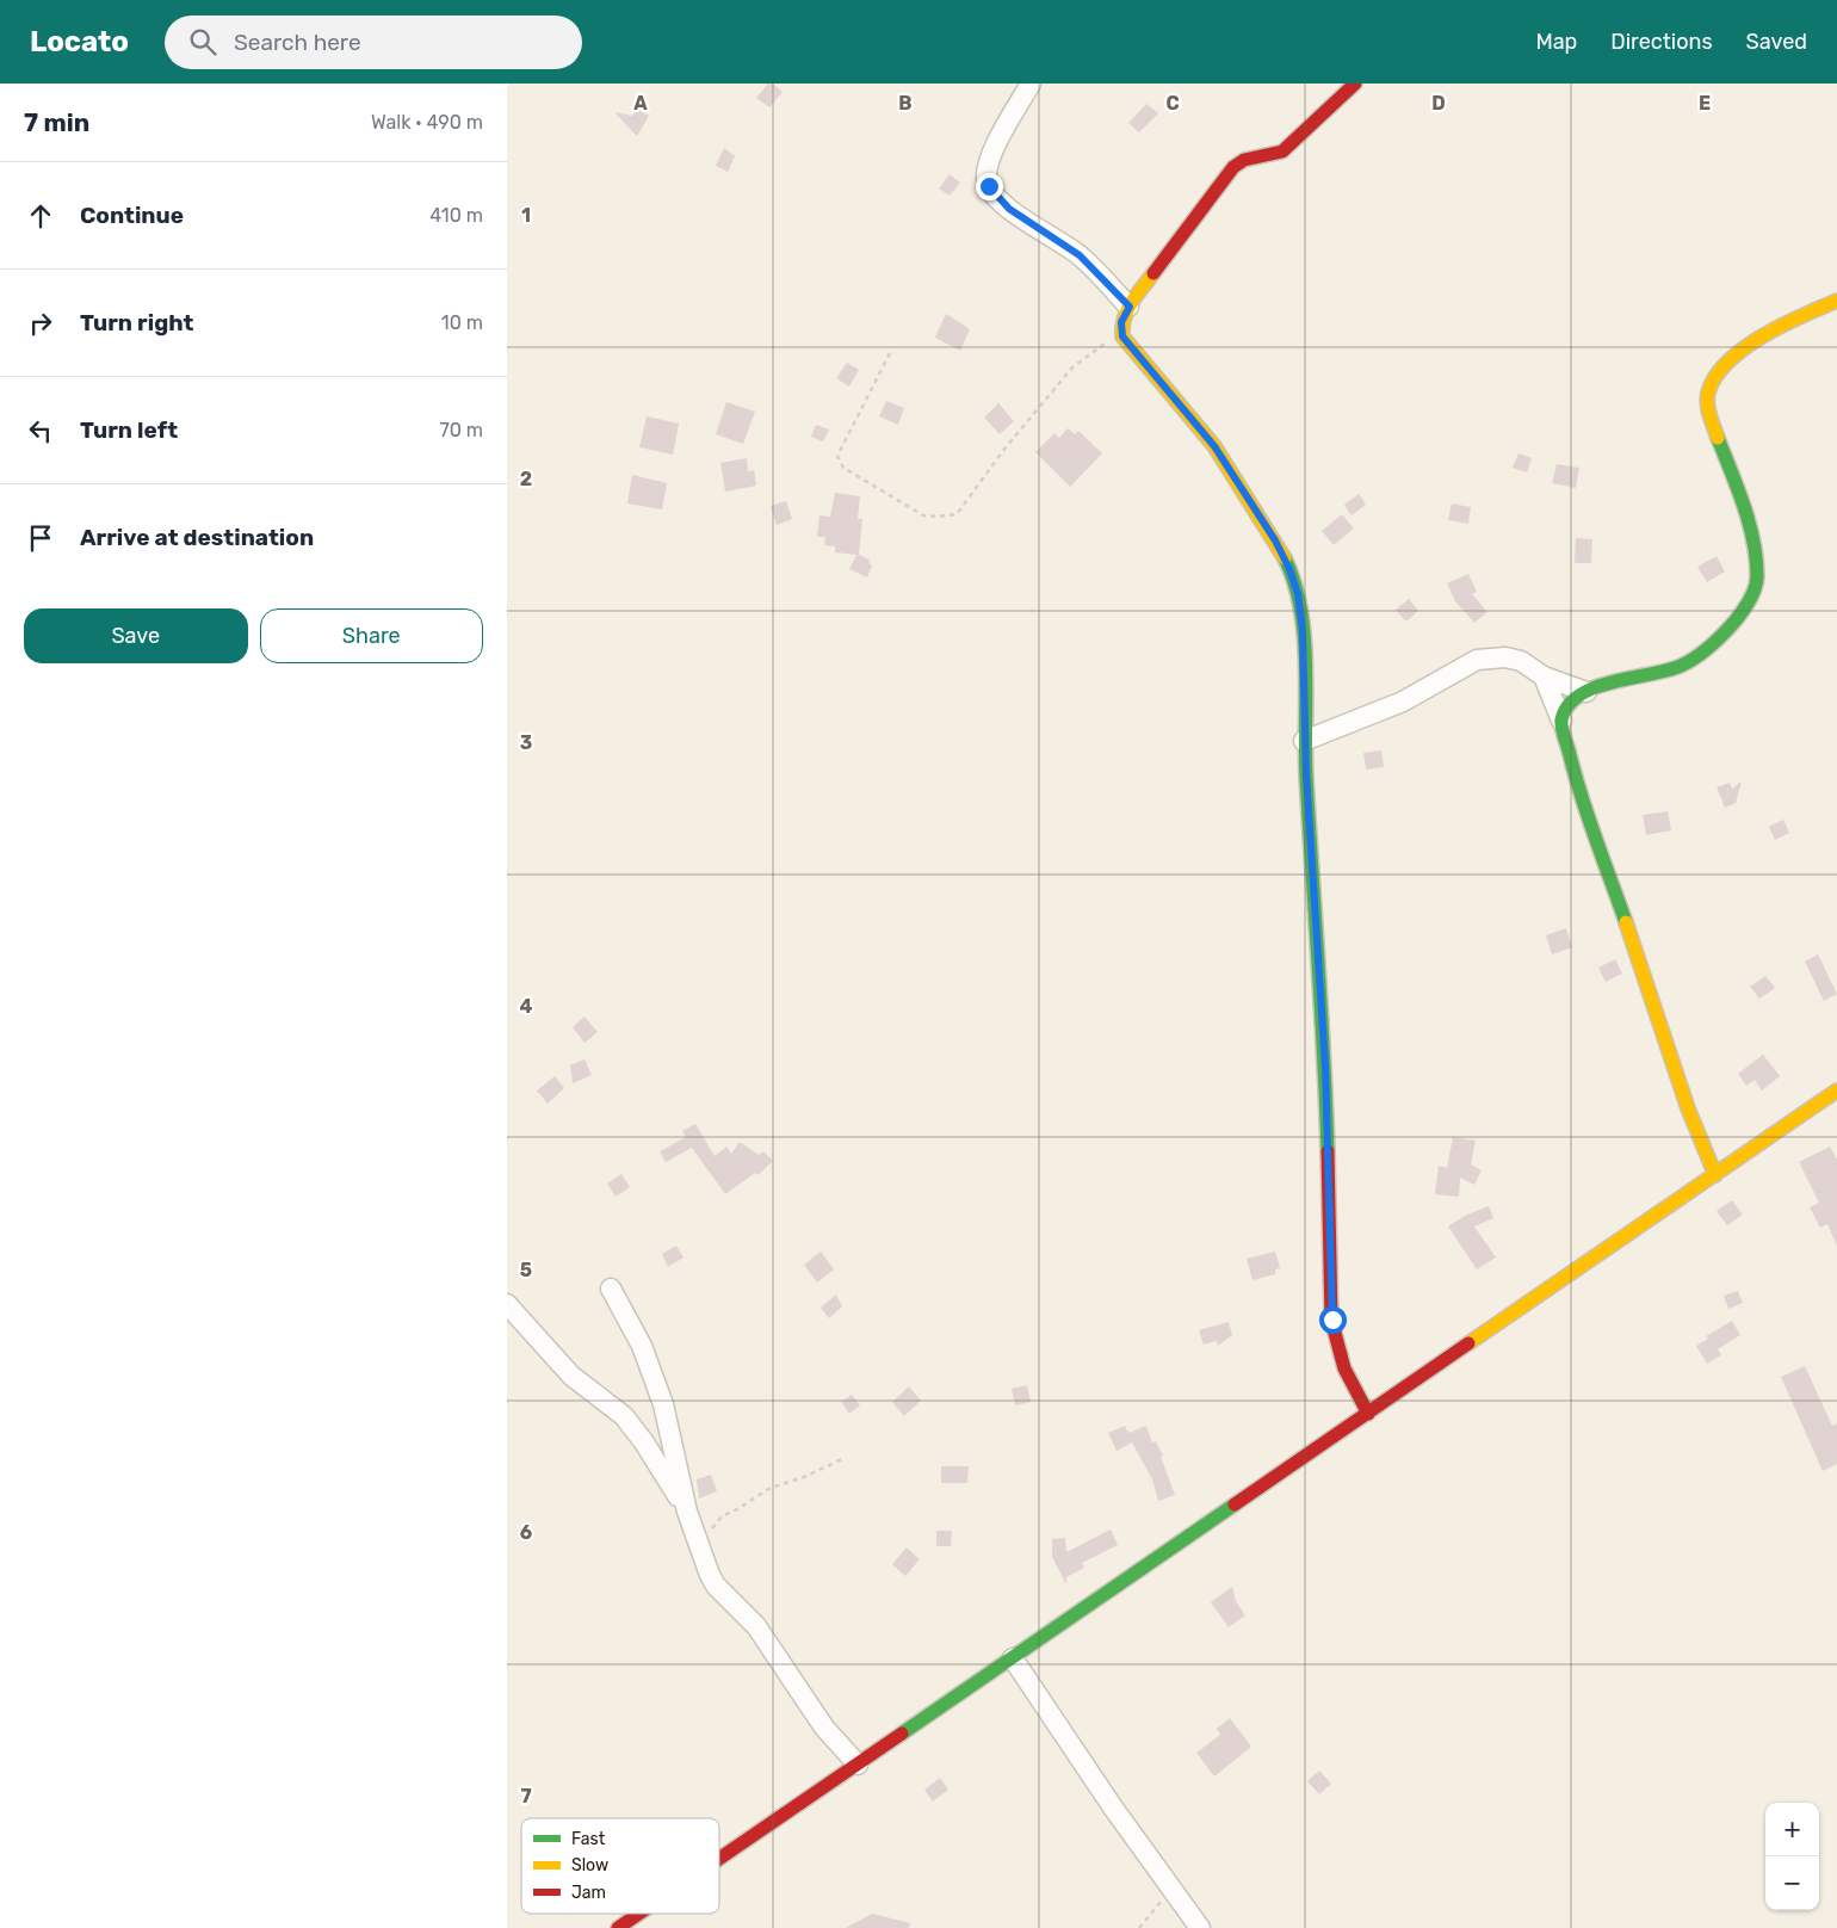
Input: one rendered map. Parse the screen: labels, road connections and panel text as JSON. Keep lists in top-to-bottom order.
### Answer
{
  "legend": ["Fast", "Slow", "Jam"],
  "page": {
    "header": "Locato",
    "search": "Search here",
    "nav": ["Map", "Directions", "Saved"],
    "heading": ["7 min", "Walk · 490 m"],
    "list": [
      ["Continue", "410 m"],
      ["Turn right", "10 m"],
      ["Turn left", "70 m"],
      "Arrive at destination"
    ],
    "buttons": ["Save", "Share"],
    "map_buttons": ["+", "−"]
  },
  "grid": {
    "columns": [
      "A",
      "B",
      "C",
      "D",
      "E"
    ],
    "rows": [
      "1",
      "2",
      "3",
      "4",
      "5",
      "6",
      "7"
    ]
  }
}
